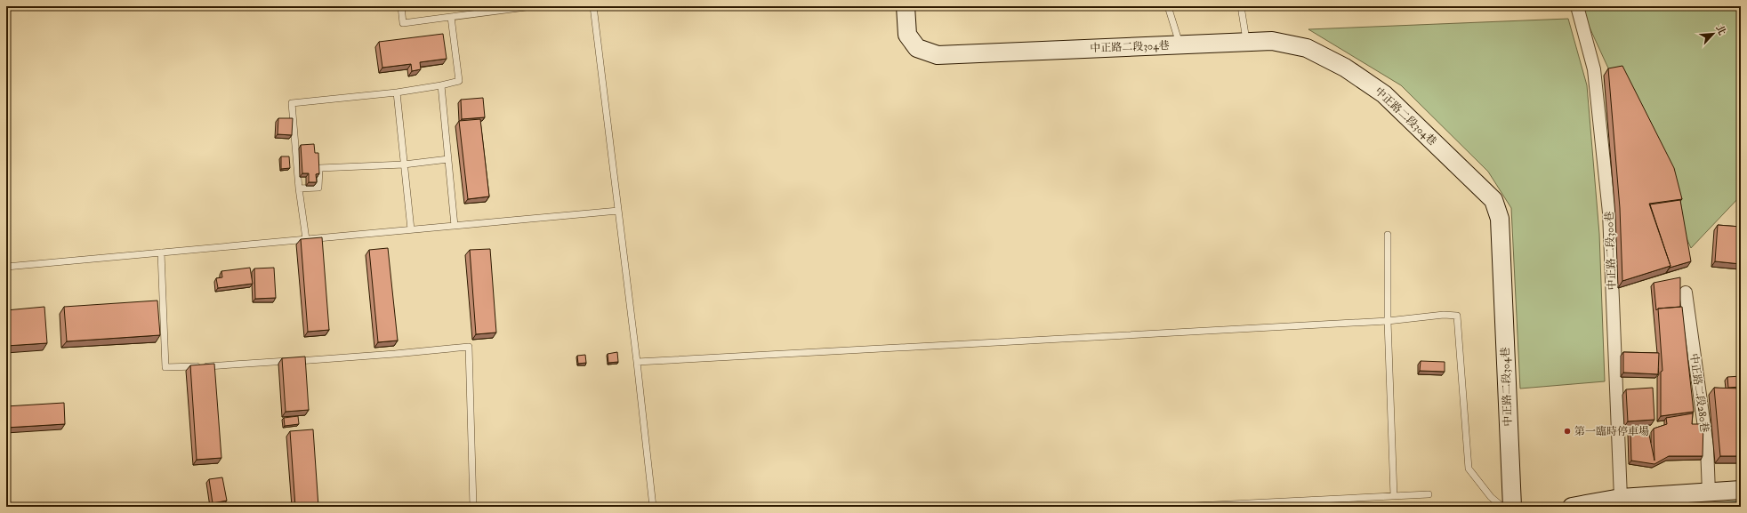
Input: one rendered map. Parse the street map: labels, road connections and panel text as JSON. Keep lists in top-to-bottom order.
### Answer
{
  "streets": {
    "street": ["中正路二段304巷", "中正路二段300巷", "中正路二段280巷"]
  },
  "places": ["第一臨時停車場"],
  "north": "top right"
}
